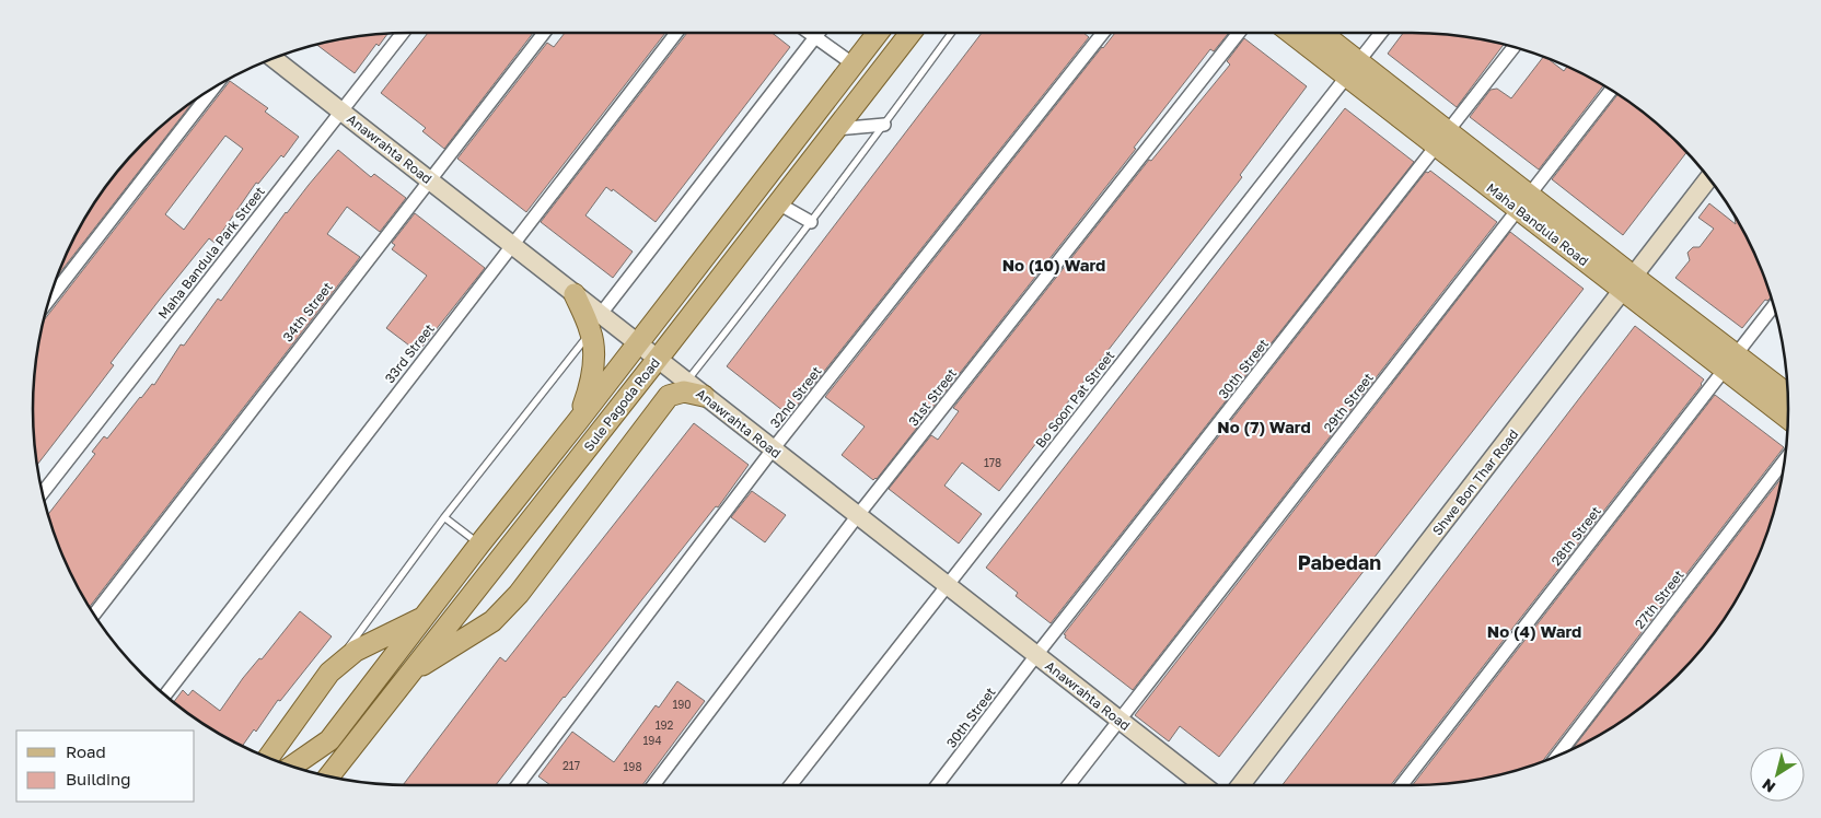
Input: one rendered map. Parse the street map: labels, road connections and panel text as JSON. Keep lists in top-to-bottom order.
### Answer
{
  "streets": {
    "main road": [
      "Anawrahta Road",
      "Maha Bandula Road",
      "Sule Pagoda Road",
      "Shwe Bon Thar Road"
    ],
    "street": [
      "Maha Bandula Park Street",
      "34th Street",
      "33rd Street",
      "30th Street",
      "32nd Street",
      "31st Street",
      "Bo Soon Pat Street",
      "29th Street",
      "28th Street",
      "27th Street"
    ]
  },
  "crossings": [
    ["Anawrahta Road", "Maha Bandula Park Street"],
    ["Anawrahta Road", "34th Street"],
    ["Anawrahta Road", "33rd Street"],
    ["Anawrahta Road", "30th Street"],
    ["Anawrahta Road", "32nd Street"],
    ["Anawrahta Road", "31st Street"],
    ["Anawrahta Road", "Bo Soon Pat Street"],
    ["Anawrahta Road", "29th Street"],
    ["Anawrahta Road", "Sule Pagoda Road"],
    ["Maha Bandula Road", "30th Street"],
    ["Maha Bandula Road", "Bo Soon Pat Street"],
    ["Maha Bandula Road", "29th Street"],
    ["Maha Bandula Road", "Shwe Bon Thar Road"],
    ["Maha Bandula Road", "28th Street"]
  ],
  "districts": [
    "No (10) Ward",
    "No (7) Ward",
    "Pabedan",
    "No (4) Ward"
  ],
  "house_numbers": [
    "178",
    "190",
    "192",
    "194",
    "217",
    "198"
  ],
  "legend": ["Road", "Building"],
  "north": "bottom left"
}
